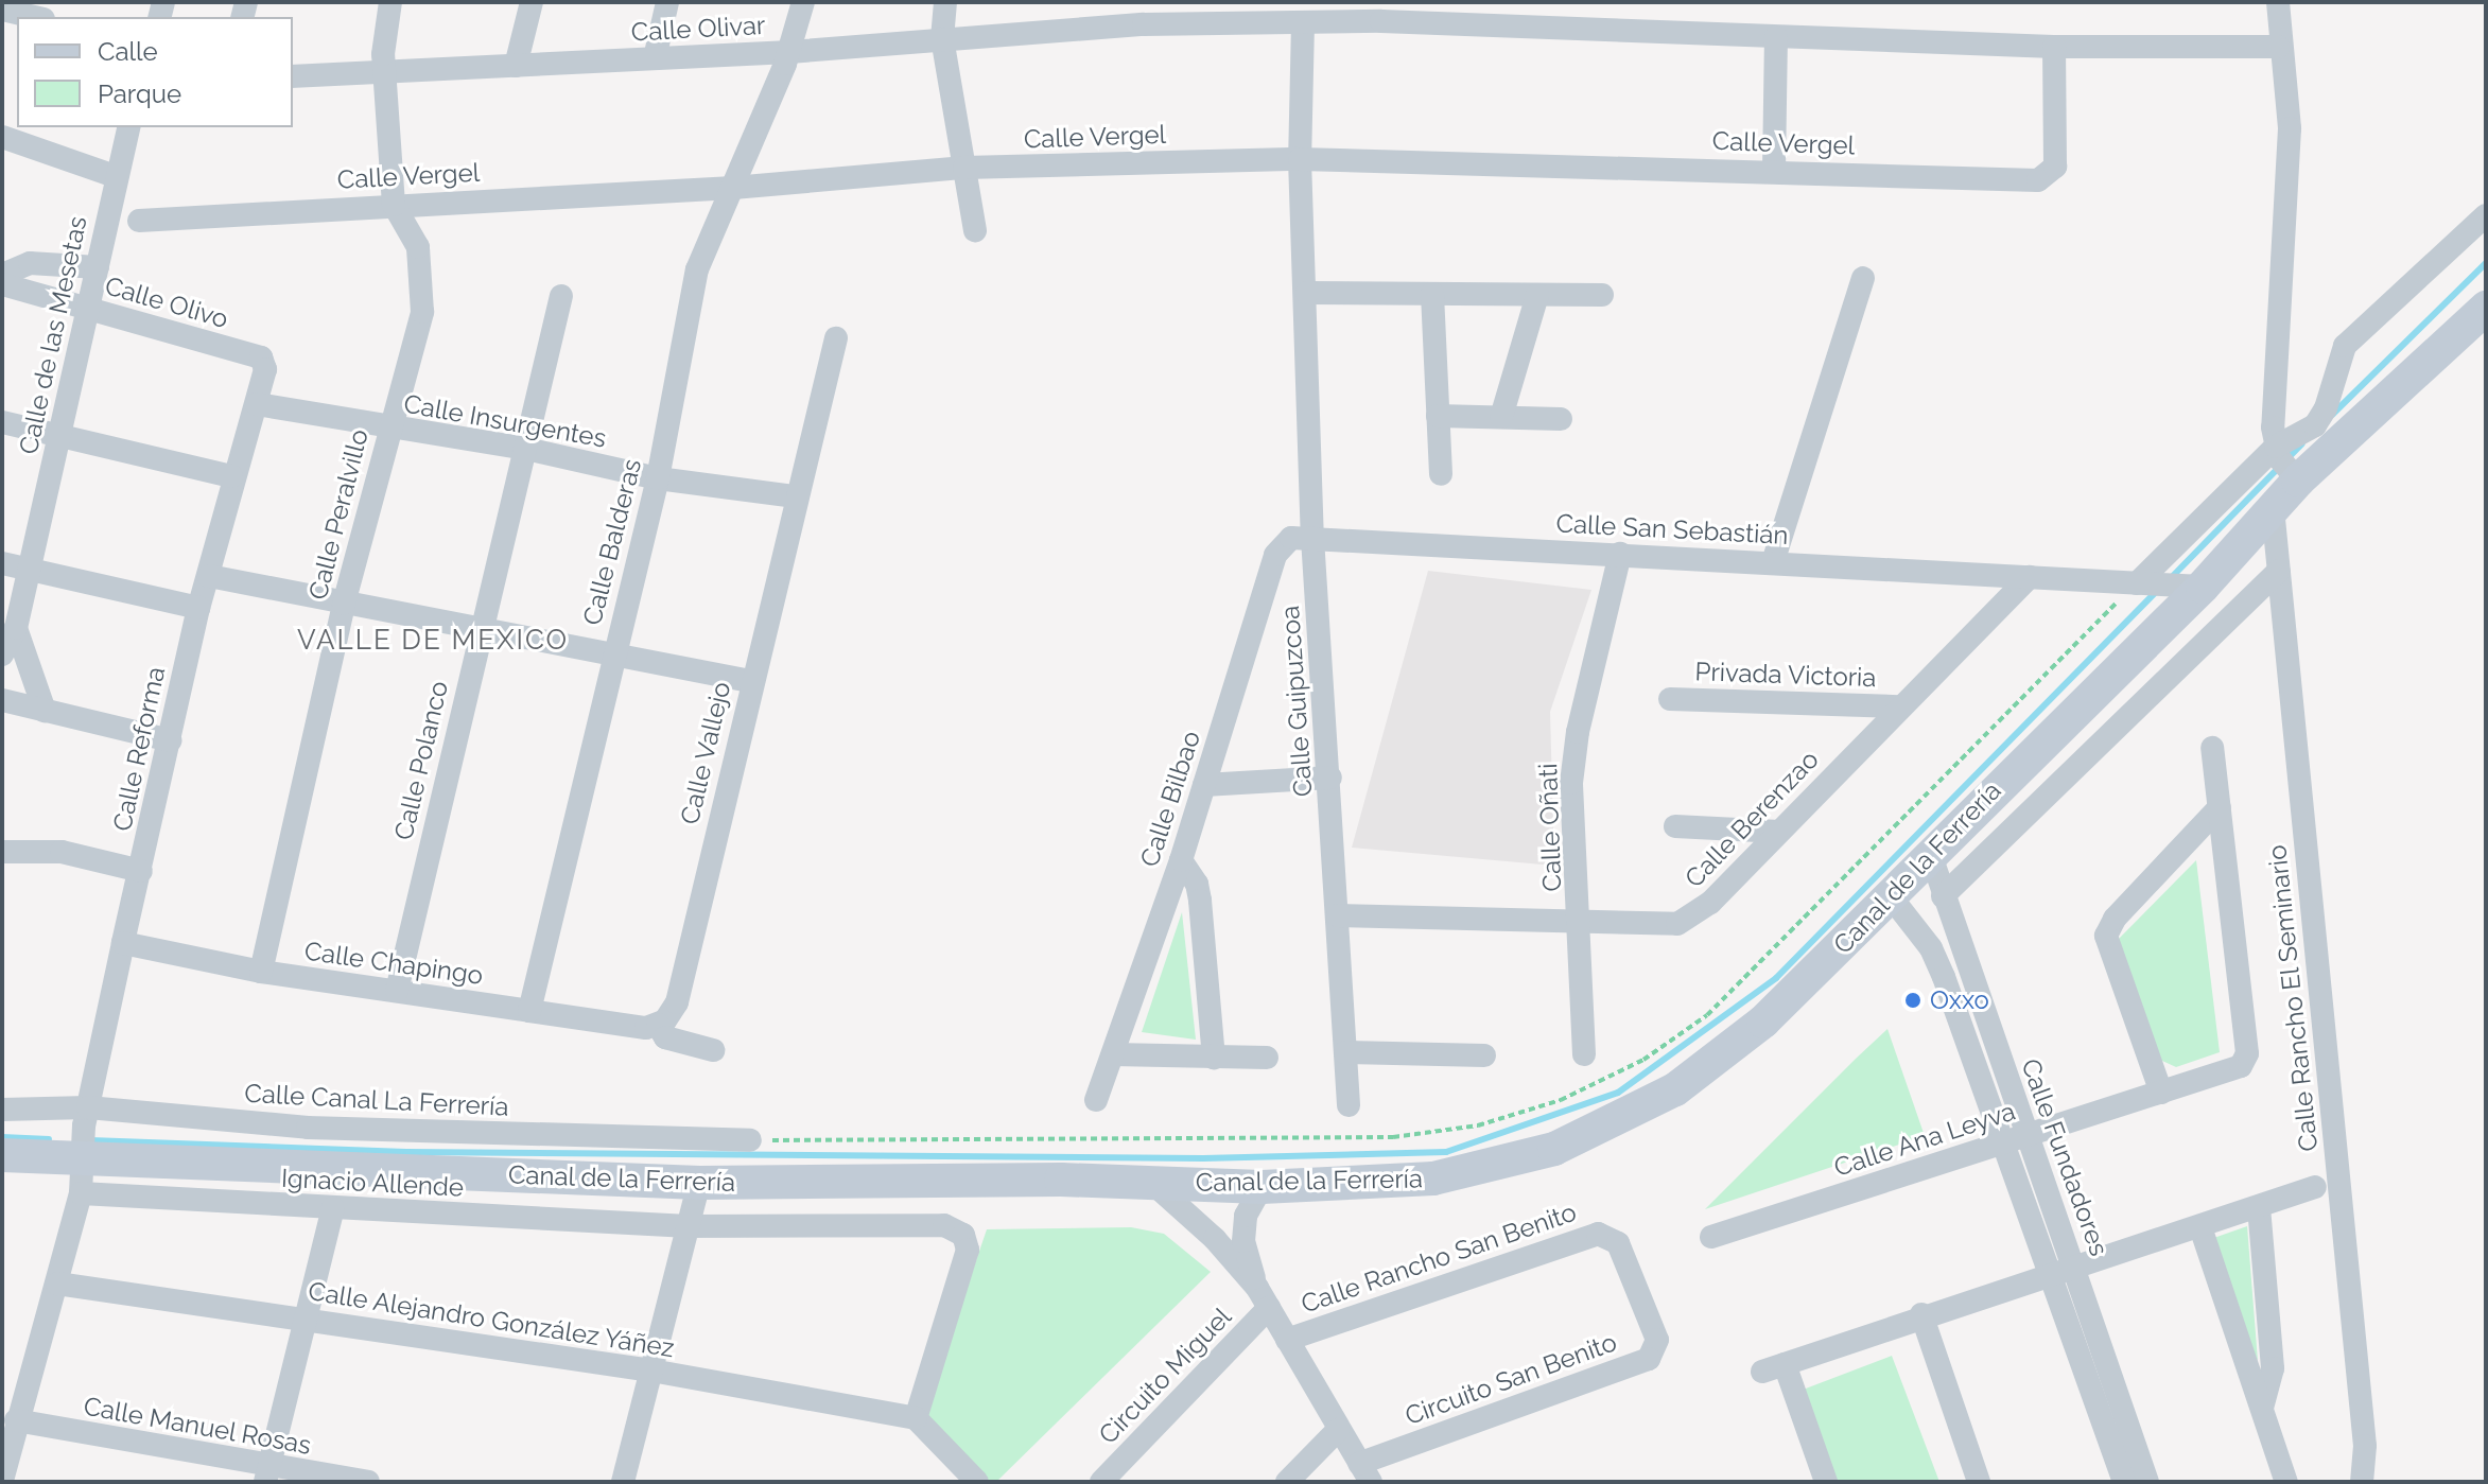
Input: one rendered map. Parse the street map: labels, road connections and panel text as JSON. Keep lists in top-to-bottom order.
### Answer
{
  "streets": {
    "street": [
      "Calle Olivar",
      "Calle Vergel",
      "Calle Olivo",
      "Calle de las Mesetas",
      "Calle Insurgentes",
      "Calle Peralvillo",
      "Calle San Sebastián",
      "Calle Balderas",
      "Privada Victoria",
      "Calle Guipuzcoa",
      "Calle Reforma",
      "Calle Vallejo",
      "Calle Polanco",
      "Calle Bilbao",
      "Calle Berenzao",
      "Calle Oñati",
      "Canal de la Ferrería",
      "Calle Chapingo",
      "Calle Rancho El Seminario",
      "Calle Canal La Ferrería",
      "Calle Ana Leyva",
      "Calle Fundadores",
      "Ignacio Allende",
      "Calle Rancho San Benito",
      "Calle Alejandro González Yáñez",
      "Circuito Miguel",
      "Circuito San Benito",
      "Calle Manuel Rosas"
    ]
  },
  "crossings": [
    ["Calle Olivar", "Calle Vergel"],
    ["Calle Olivar", "Calle Peralvillo"],
    ["Calle Olivar", "Calle Balderas"],
    ["Calle Olivar", "Calle Guipuzcoa"],
    ["Calle Vergel", "Calle Peralvillo"],
    ["Calle Vergel", "Calle Balderas"],
    ["Calle Vergel", "Calle Guipuzcoa"],
    ["Calle Olivo", "Calle de las Mesetas"],
    ["Calle Olivo", "Calle Reforma"],
    ["Calle Insurgentes", "Calle Peralvillo"],
    ["Calle Insurgentes", "Calle Balderas"],
    ["Calle Insurgentes", "Calle Reforma"],
    ["Calle Insurgentes", "Calle Vallejo"],
    ["Calle Insurgentes", "Calle Polanco"],
    ["Calle Peralvillo", "Calle Chapingo"],
    ["Calle San Sebastián", "Calle Guipuzcoa"],
    ["Calle San Sebastián", "Calle Bilbao"],
    ["Calle San Sebastián", "Calle Berenzao"],
    ["Calle San Sebastián", "Calle Oñati"],
    ["Calle San Sebastián", "Canal de la Ferrería"],
    ["Calle Balderas", "Calle Chapingo"],
    ["Privada Victoria", "Calle Berenzao"],
    ["Calle Guipuzcoa", "Calle Bilbao"],
    ["Calle Guipuzcoa", "Calle Berenzao"],
    ["Calle Reforma", "Canal de la Ferrería"],
    ["Calle Reforma", "Calle Chapingo"],
    ["Calle Reforma", "Calle Canal La Ferrería"],
    ["Calle Reforma", "Ignacio Allende"],
    ["Calle Reforma", "Calle Alejandro González Yáñez"],
    ["Calle Reforma", "Calle Manuel Rosas"],
    ["Calle Vallejo", "Calle Chapingo"],
    ["Calle Polanco", "Calle Chapingo"],
    ["Calle Berenzao", "Calle Oñati"],
    ["Canal de la Ferrería", "Calle Rancho El Seminario"],
    ["Canal de la Ferrería", "Calle Canal La Ferrería"],
    ["Canal de la Ferrería", "Calle Fundadores"],
    ["Calle Ana Leyva", "Calle Fundadores"],
    ["Ignacio Allende", "Calle Alejandro González Yáñez"],
    ["Calle Rancho San Benito", "Circuito San Benito"]
  ],
  "districts": ["VALLE DE MEXICO"],
  "places": ["Oxxo"],
  "legend": ["Calle", "Parque"]
}
